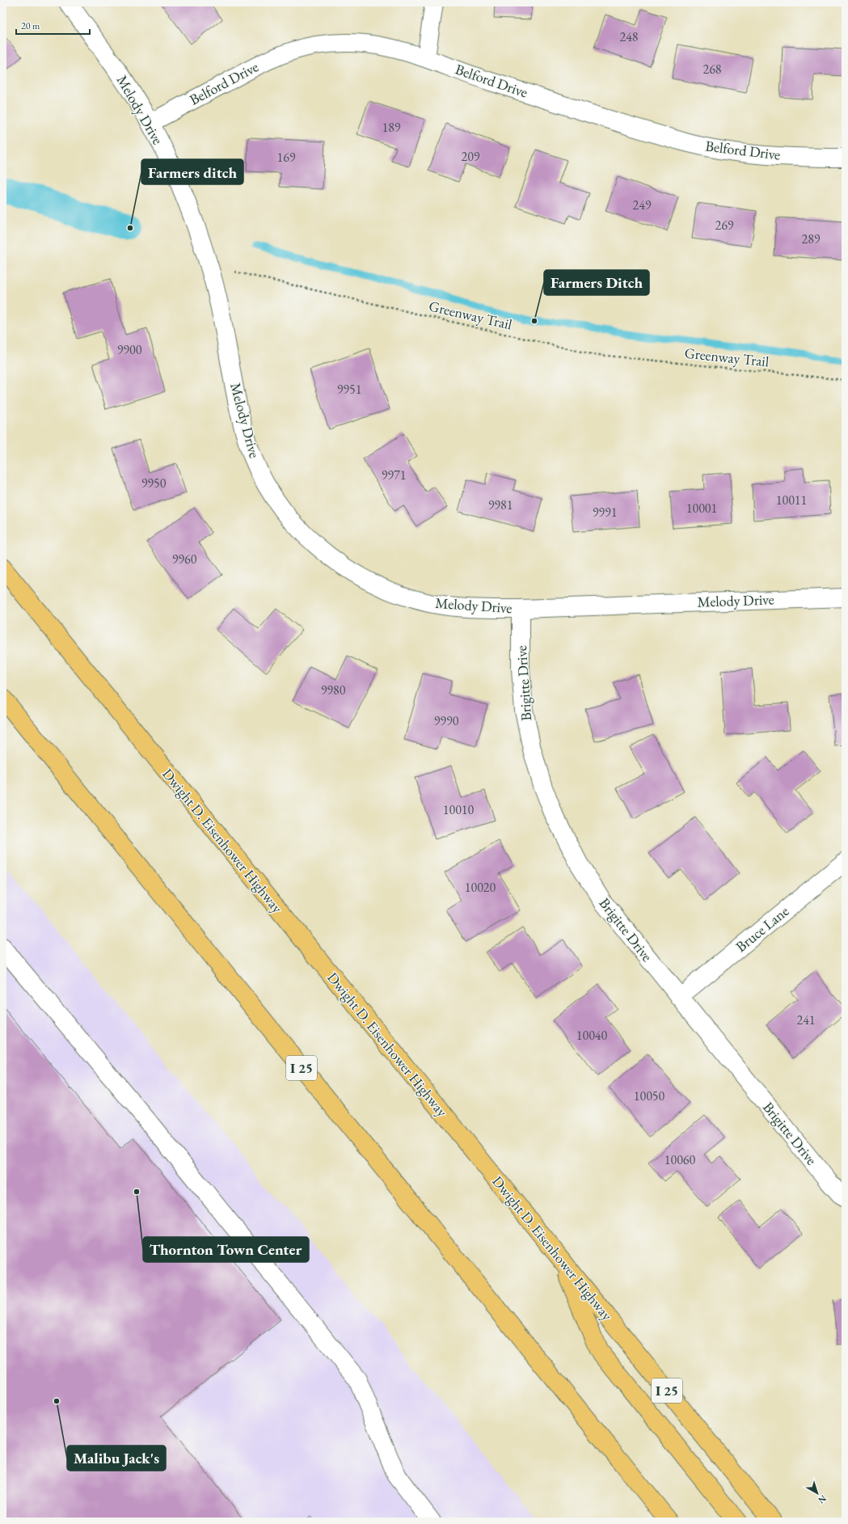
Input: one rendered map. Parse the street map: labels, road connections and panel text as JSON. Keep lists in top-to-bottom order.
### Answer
{
  "streets": {
    "highway": ["Dwight D. Eisenhower Highway", "I 25"],
    "street": [
      "Belford Drive",
      "Melody Drive",
      "Brigitte Drive",
      "Bruce Lane"
    ],
    "path": ["Greenway Trail"]
  },
  "crossings": [
    ["Belford Drive", "Melody Drive"],
    ["Melody Drive", "Greenway Trail"],
    ["Melody Drive", "Brigitte Drive"],
    ["Brigitte Drive", "Bruce Lane"]
  ],
  "places": [
    "Farmers ditch",
    "Farmers Ditch",
    "Thornton Town Center",
    "Malibu Jack's"
  ],
  "house_numbers": [
    "248",
    "268",
    "189",
    "209",
    "169",
    "249",
    "269",
    "289",
    "9900",
    "9951",
    "9971",
    "9950",
    "10011",
    "9981",
    "10001",
    "9991",
    "9960",
    "9980",
    "9990",
    "10010",
    "10020",
    "241",
    "10040",
    "10050",
    "10060"
  ],
  "scale_bar": "20 m",
  "north": "bottom right"
}
